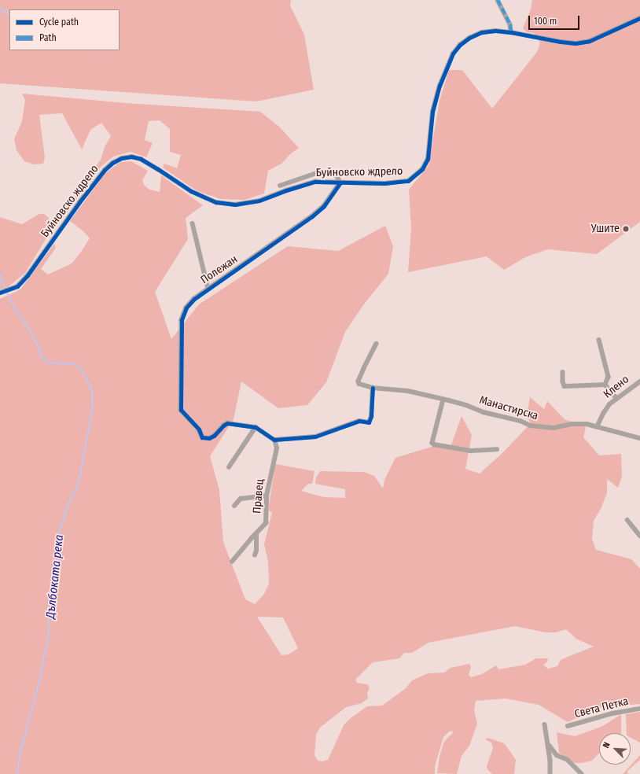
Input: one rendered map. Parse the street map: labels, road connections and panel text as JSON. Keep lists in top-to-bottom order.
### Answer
{
  "streets": {
    "street": [
      "Буйновско ждрело",
      "Полежан",
      "Клено",
      "Манастирска",
      "Правец",
      "Света Петка"
    ]
  },
  "crossings": [
    ["Буйновско ждрело", "Полежан"],
    ["Клено", "Манастирска"]
  ],
  "water": ["Дълбоката река"],
  "places": ["Ушите"],
  "legend": ["Cycle path", "Path"],
  "scale_bar": "100 m",
  "north": "top left"
}
